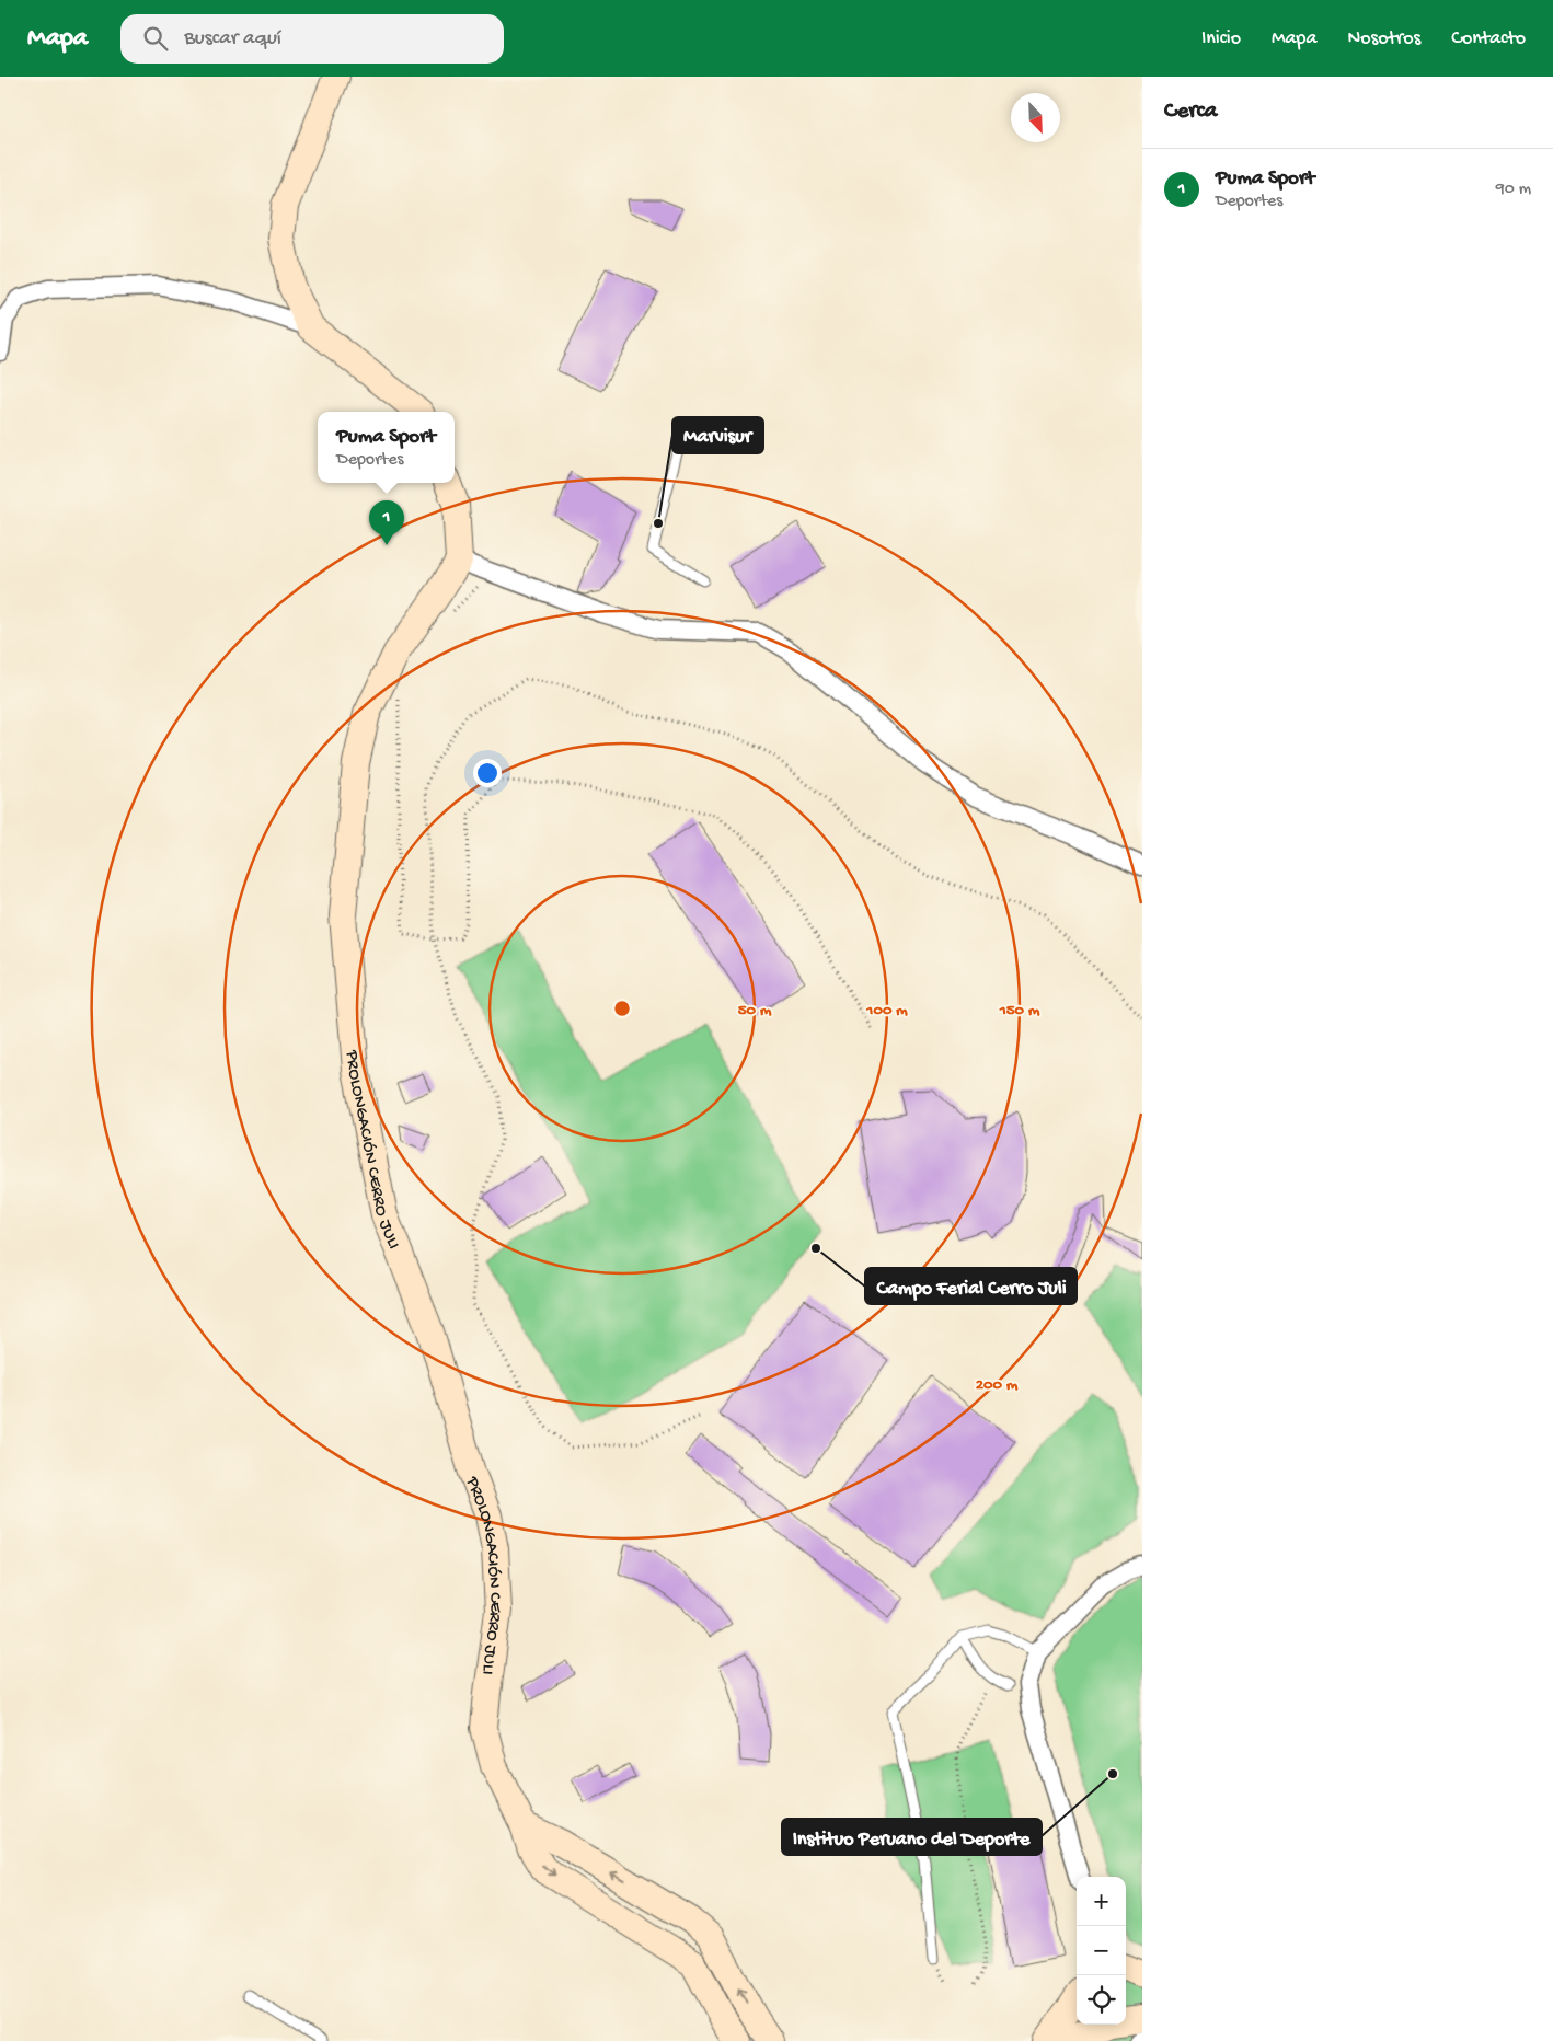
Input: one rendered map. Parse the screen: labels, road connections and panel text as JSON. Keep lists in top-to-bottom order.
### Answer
{
  "streets": {
    "street": ["PROLONGACIÓN CERRO JULI"]
  },
  "places": ["Marvisur", "Campo Ferial Cerro Juli", "Instituo Peruano del Deporte"],
  "north": "bottom right",
  "page": {
    "header": "Mapa",
    "search": "Buscar aquí",
    "nav": [
      "Inicio",
      "Mapa",
      "Nosotros",
      "Contacto"
    ],
    "heading": "Cerca",
    "list": [
      {
        "mark": "1",
        "name": "Puma Sport",
        "note": "Deportes",
        "value": "90 m"
      }
    ],
    "popup": ["Puma Sport", "Deportes"],
    "pins": "1",
    "map_buttons": ["+", "−"]
  },
  "rings": [
    "50 m",
    "100 m",
    "150 m",
    "200 m"
  ]
}
